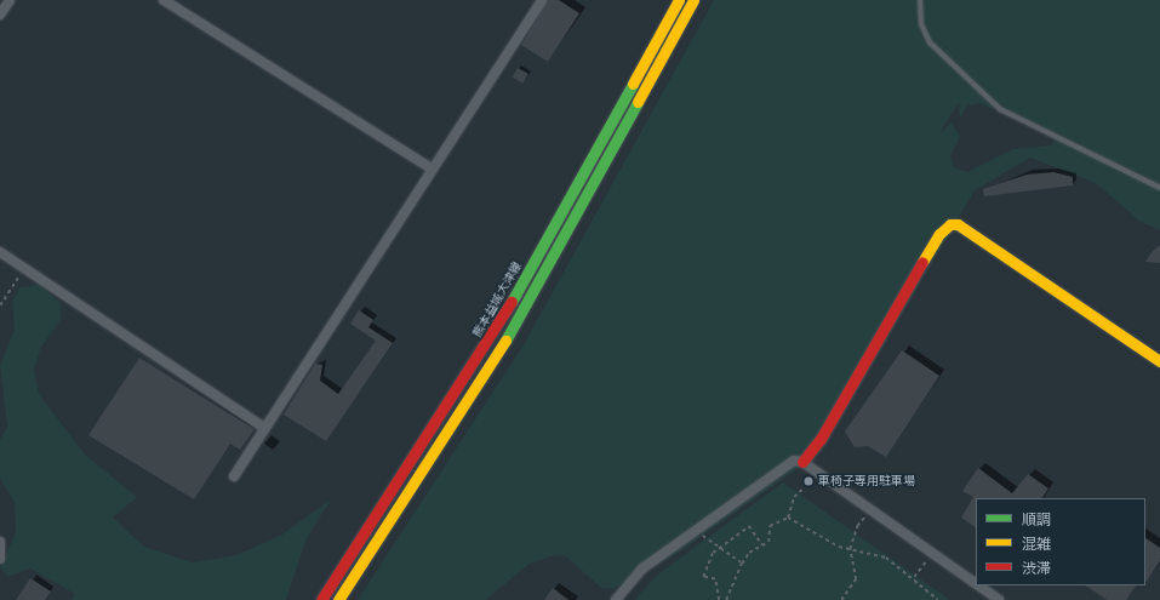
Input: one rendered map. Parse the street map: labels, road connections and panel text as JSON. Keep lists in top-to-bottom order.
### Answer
{
  "streets": {
    "main road": ["熊本益城大津線"]
  },
  "places": ["車椅子専用駐車場"],
  "legend": ["順調", "混雑", "渋滞"]
}
